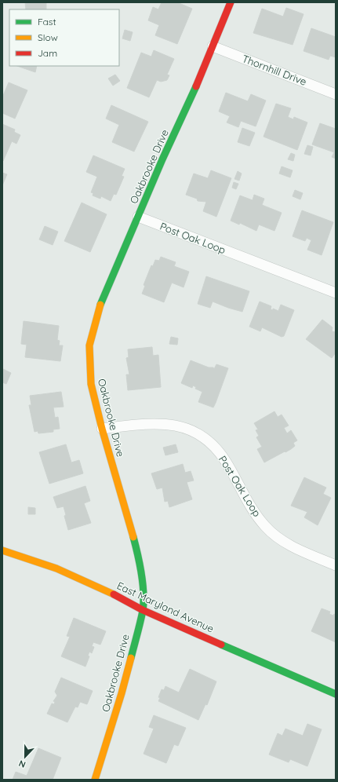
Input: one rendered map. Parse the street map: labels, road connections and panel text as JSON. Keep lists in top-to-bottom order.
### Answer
{
  "streets": {
    "street": [
      "Thornhill Drive",
      "Oakbrooke Drive",
      "Post Oak Loop",
      "East Maryland Avenue"
    ]
  },
  "crossings": [
    ["Thornhill Drive", "Oakbrooke Drive"],
    ["Oakbrooke Drive", "Post Oak Loop"],
    ["Oakbrooke Drive", "East Maryland Avenue"]
  ],
  "legend": ["Fast", "Slow", "Jam"],
  "north": "bottom"
}
